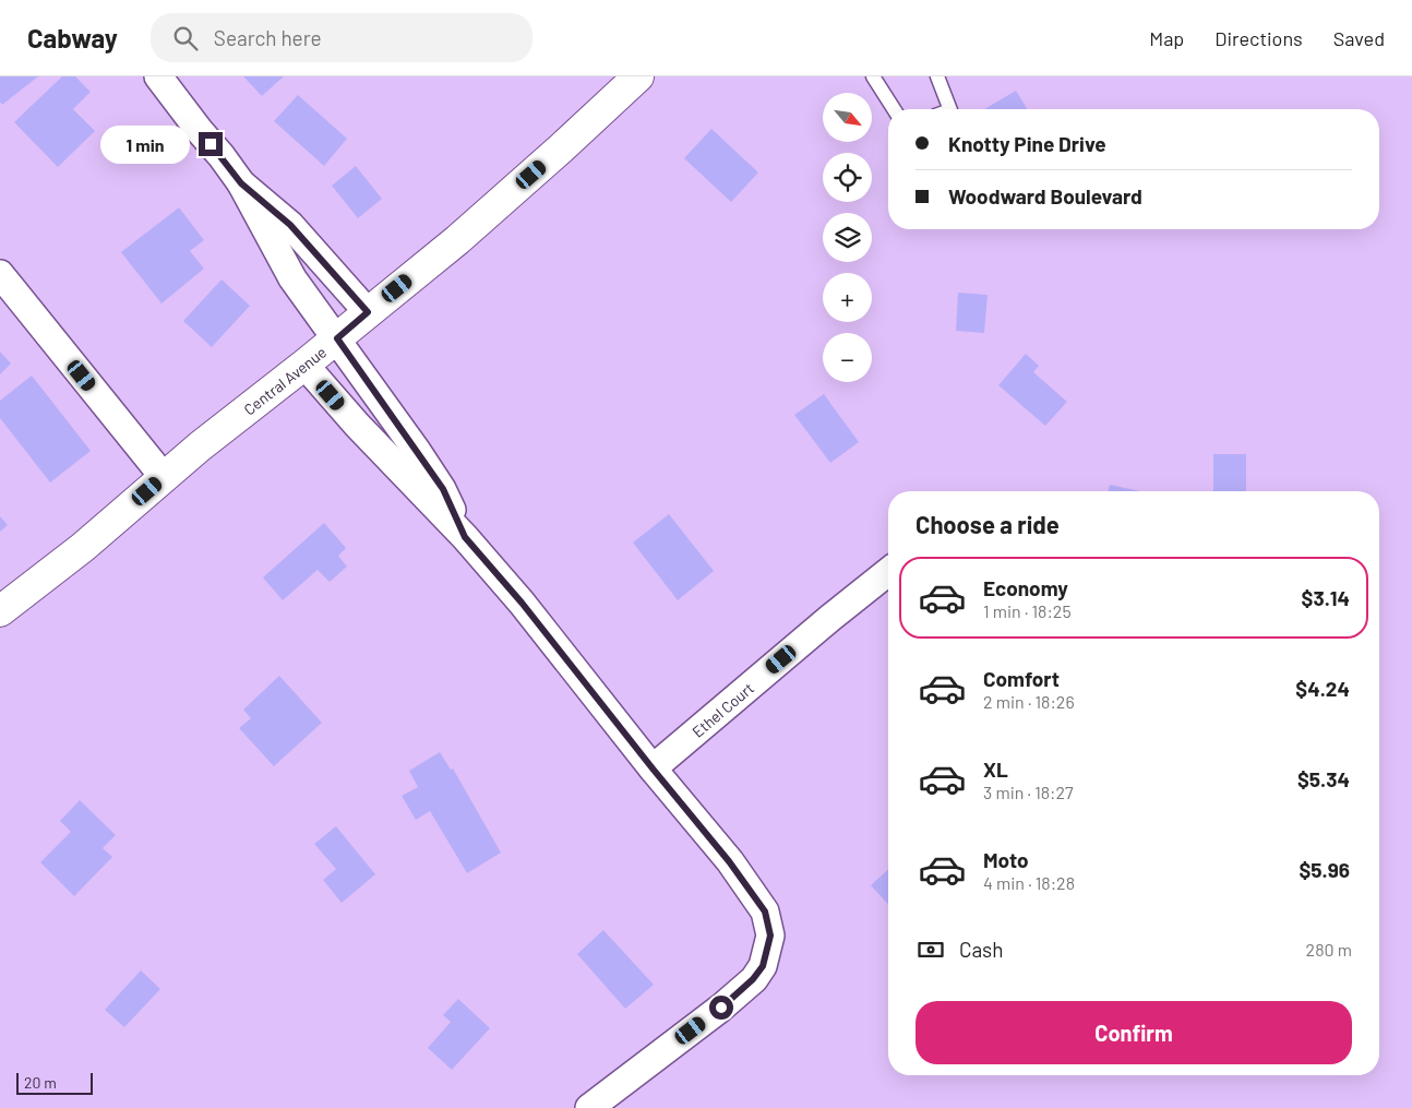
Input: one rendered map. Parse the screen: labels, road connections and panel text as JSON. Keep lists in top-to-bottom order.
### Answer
{
  "streets": {
    "street": ["Central Avenue", "Ethel Court"]
  },
  "scale_bar": "20 m",
  "north": "bottom right",
  "page": {
    "header": "Cabway",
    "search": "Search here",
    "nav": ["Map", "Directions", "Saved"],
    "map_buttons": ["+", "−"],
    "banner": ["Knotty Pine Drive", "Woodward Boulevard"],
    "bubble": "1 min",
    "heading": "Choose a ride",
    "list": [
      {
        "name": "Economy",
        "note": "1 min · 18:25",
        "value": "$3.14"
      },
      {
        "name": "Comfort",
        "note": "2 min · 18:26",
        "value": "$4.24"
      },
      {
        "name": "XL",
        "note": "3 min · 18:27",
        "value": "$5.34"
      },
      {
        "name": "Moto",
        "note": "4 min · 18:28",
        "value": "$5.96"
      }
    ],
    "pay": ["Cash", "280 m"],
    "buttons": "Confirm",
    "scale": "20 m"
  }
}
